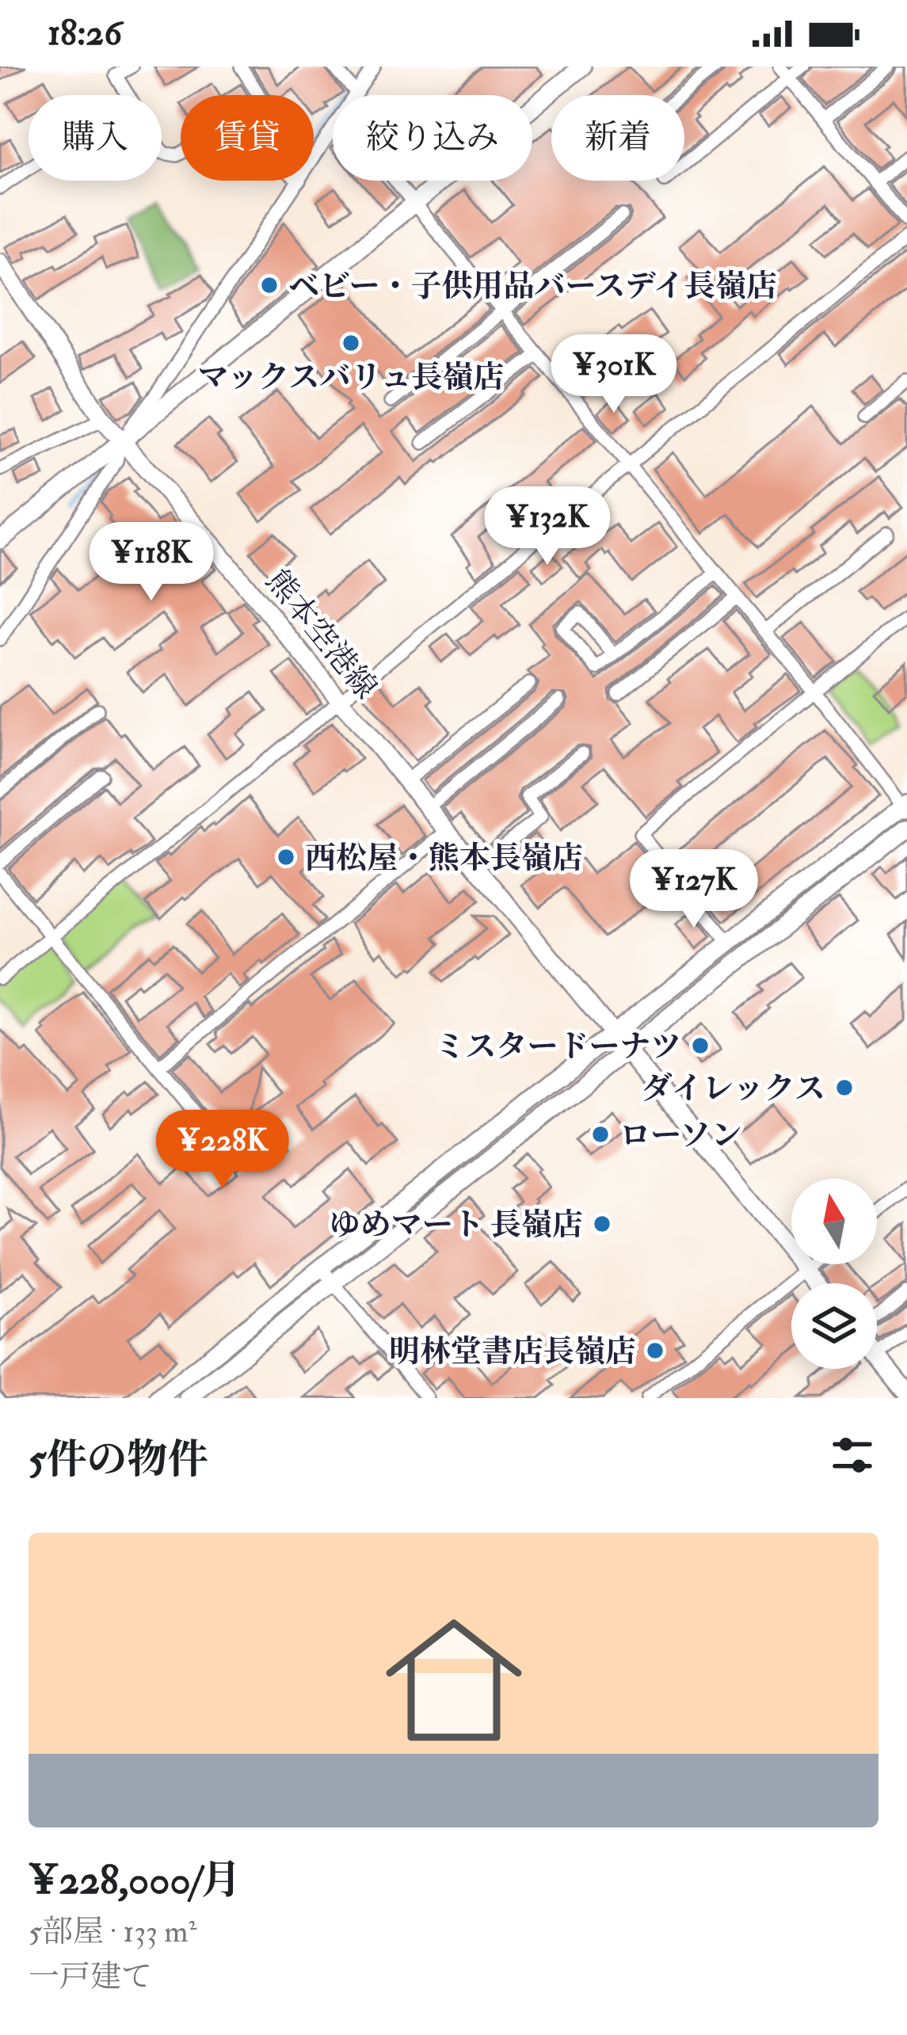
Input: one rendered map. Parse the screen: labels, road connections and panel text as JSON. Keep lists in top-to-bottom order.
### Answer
{
  "streets": {
    "main road": ["熊本空港線"]
  },
  "places": [
    "ベビー・子供用品バースデイ長嶺店",
    "マックスバリュ長嶺店",
    "西松屋・熊本長嶺店",
    "ミスタードーナツ",
    "ダイレックス",
    "ローソン",
    "ゆめマート 長嶺店",
    "明林堂書店長嶺店"
  ],
  "north": "top",
  "page": {
    "status": "18:26",
    "chip": [
      "購入",
      "賃貸",
      "絞り込み",
      "新着"
    ],
    "price": [
      "¥301K",
      "¥132K",
      "¥118K",
      "¥127K",
      "¥228K"
    ],
    "heading": "5件の物件",
    "list": [
      {
        "name": "¥228,000/月",
        "note": "5部屋 · 133 m² · 一戸建て"
      }
    ]
  }
}
